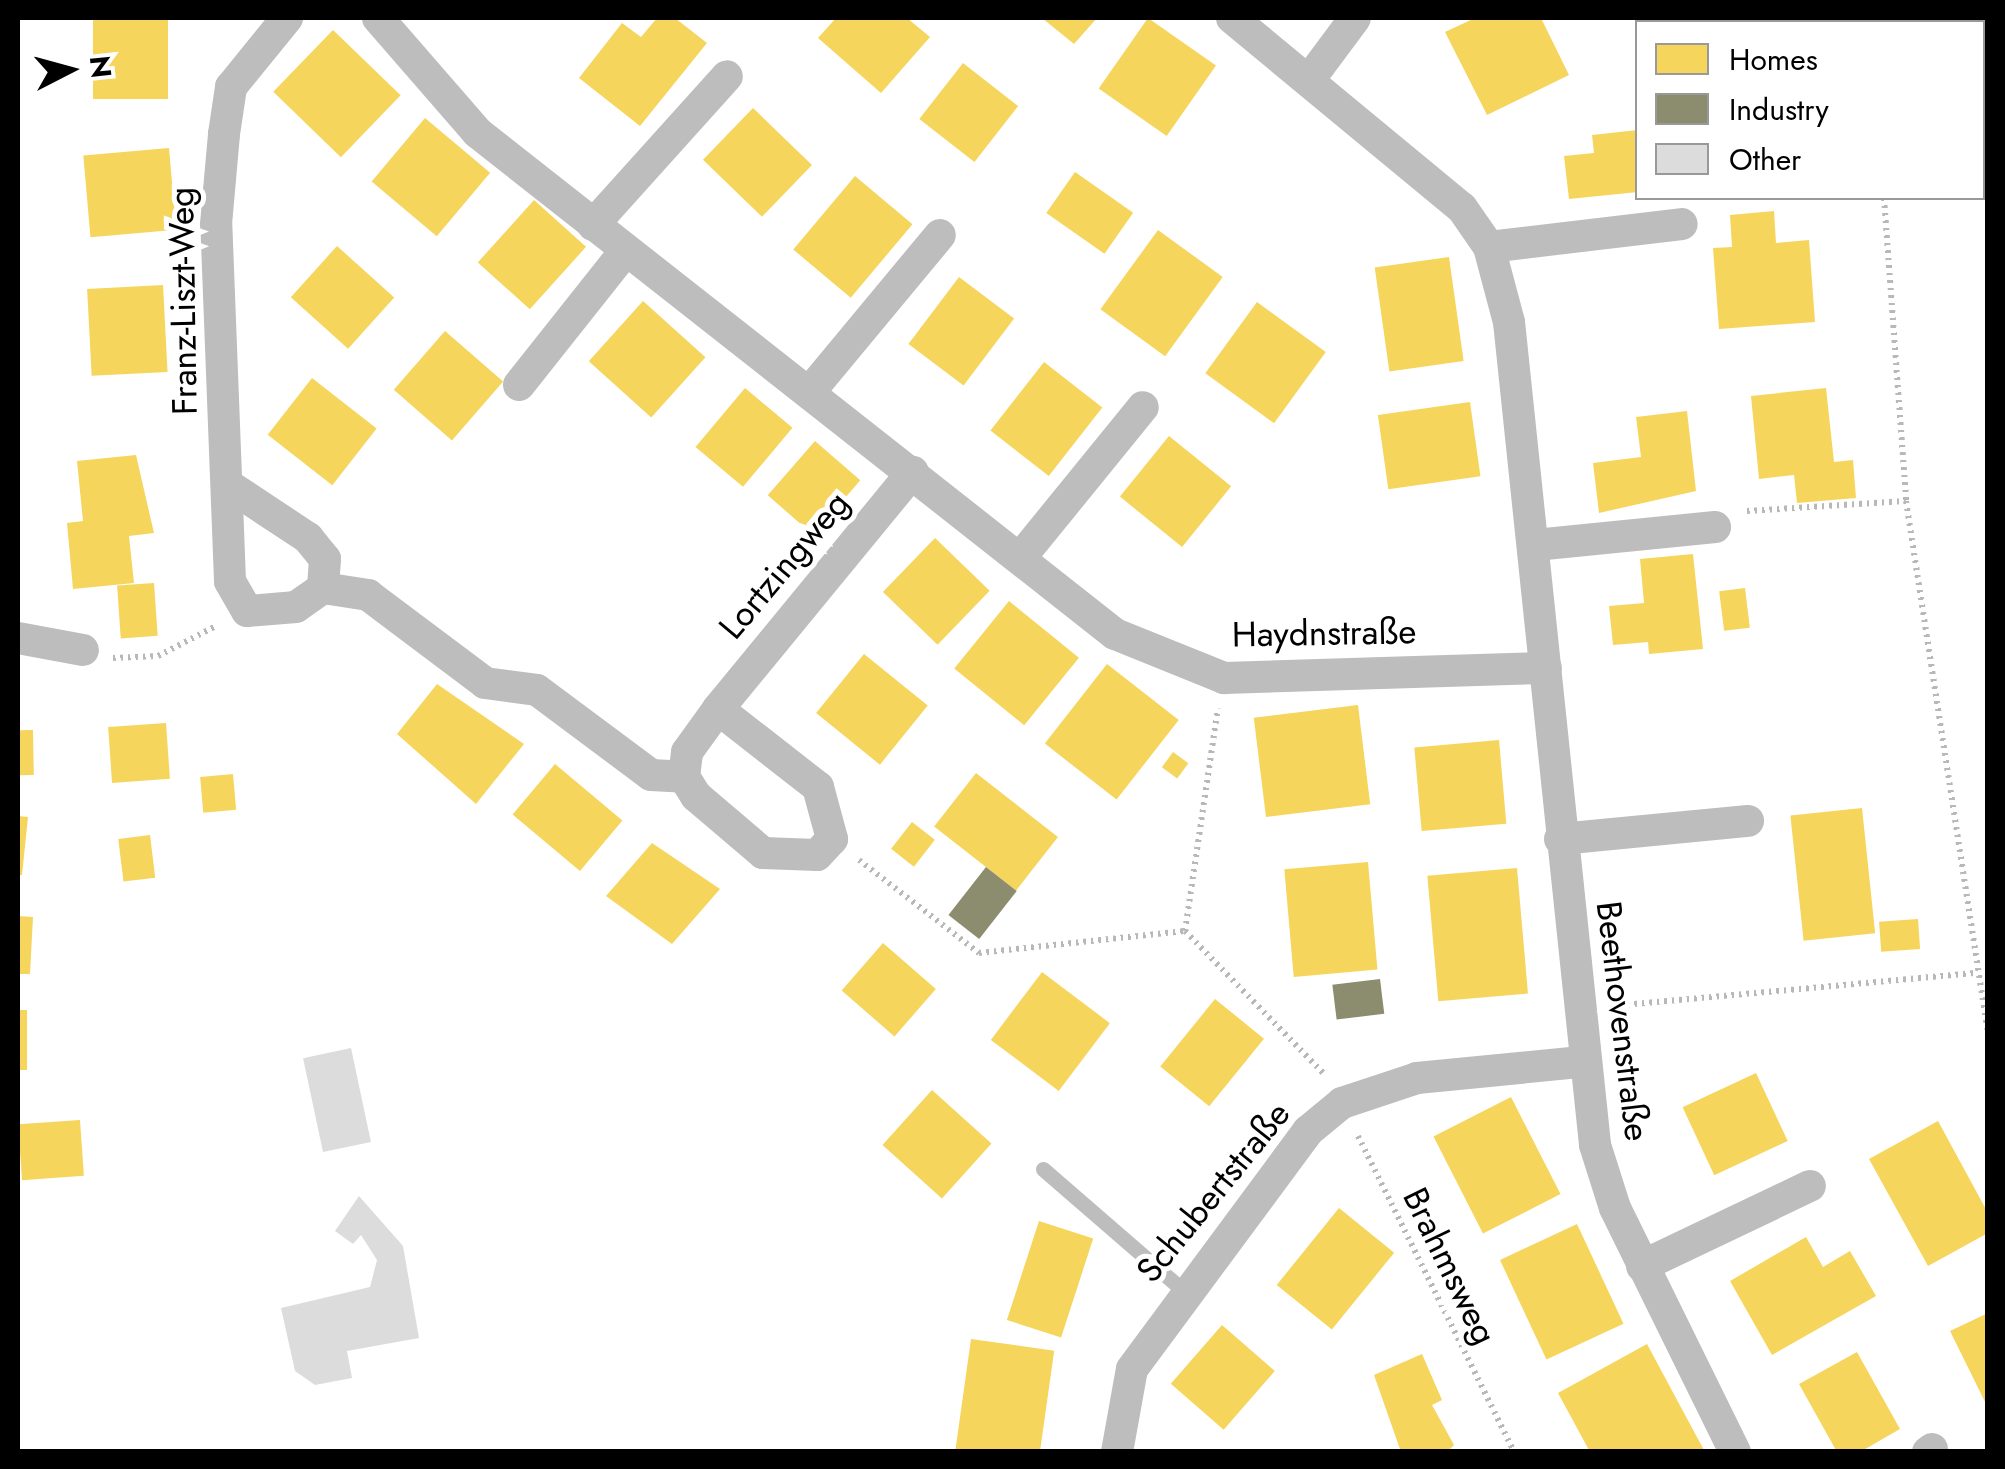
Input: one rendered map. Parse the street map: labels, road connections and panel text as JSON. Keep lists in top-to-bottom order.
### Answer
{
  "streets": {
    "street": [
      "Franz-Liszt-Weg",
      "Lortzingweg",
      "Haydnstraße",
      "Beethovenstraße",
      "Schubertstraße"
    ],
    "path": ["Brahmsweg"]
  },
  "crossings": [
    ["Lortzingweg", "Haydnstraße"],
    ["Haydnstraße", "Beethovenstraße"],
    ["Beethovenstraße", "Schubertstraße"],
    ["Schubertstraße", "Brahmsweg"]
  ],
  "legend": ["Homes", "Industry", "Other"],
  "north": "right"
}
